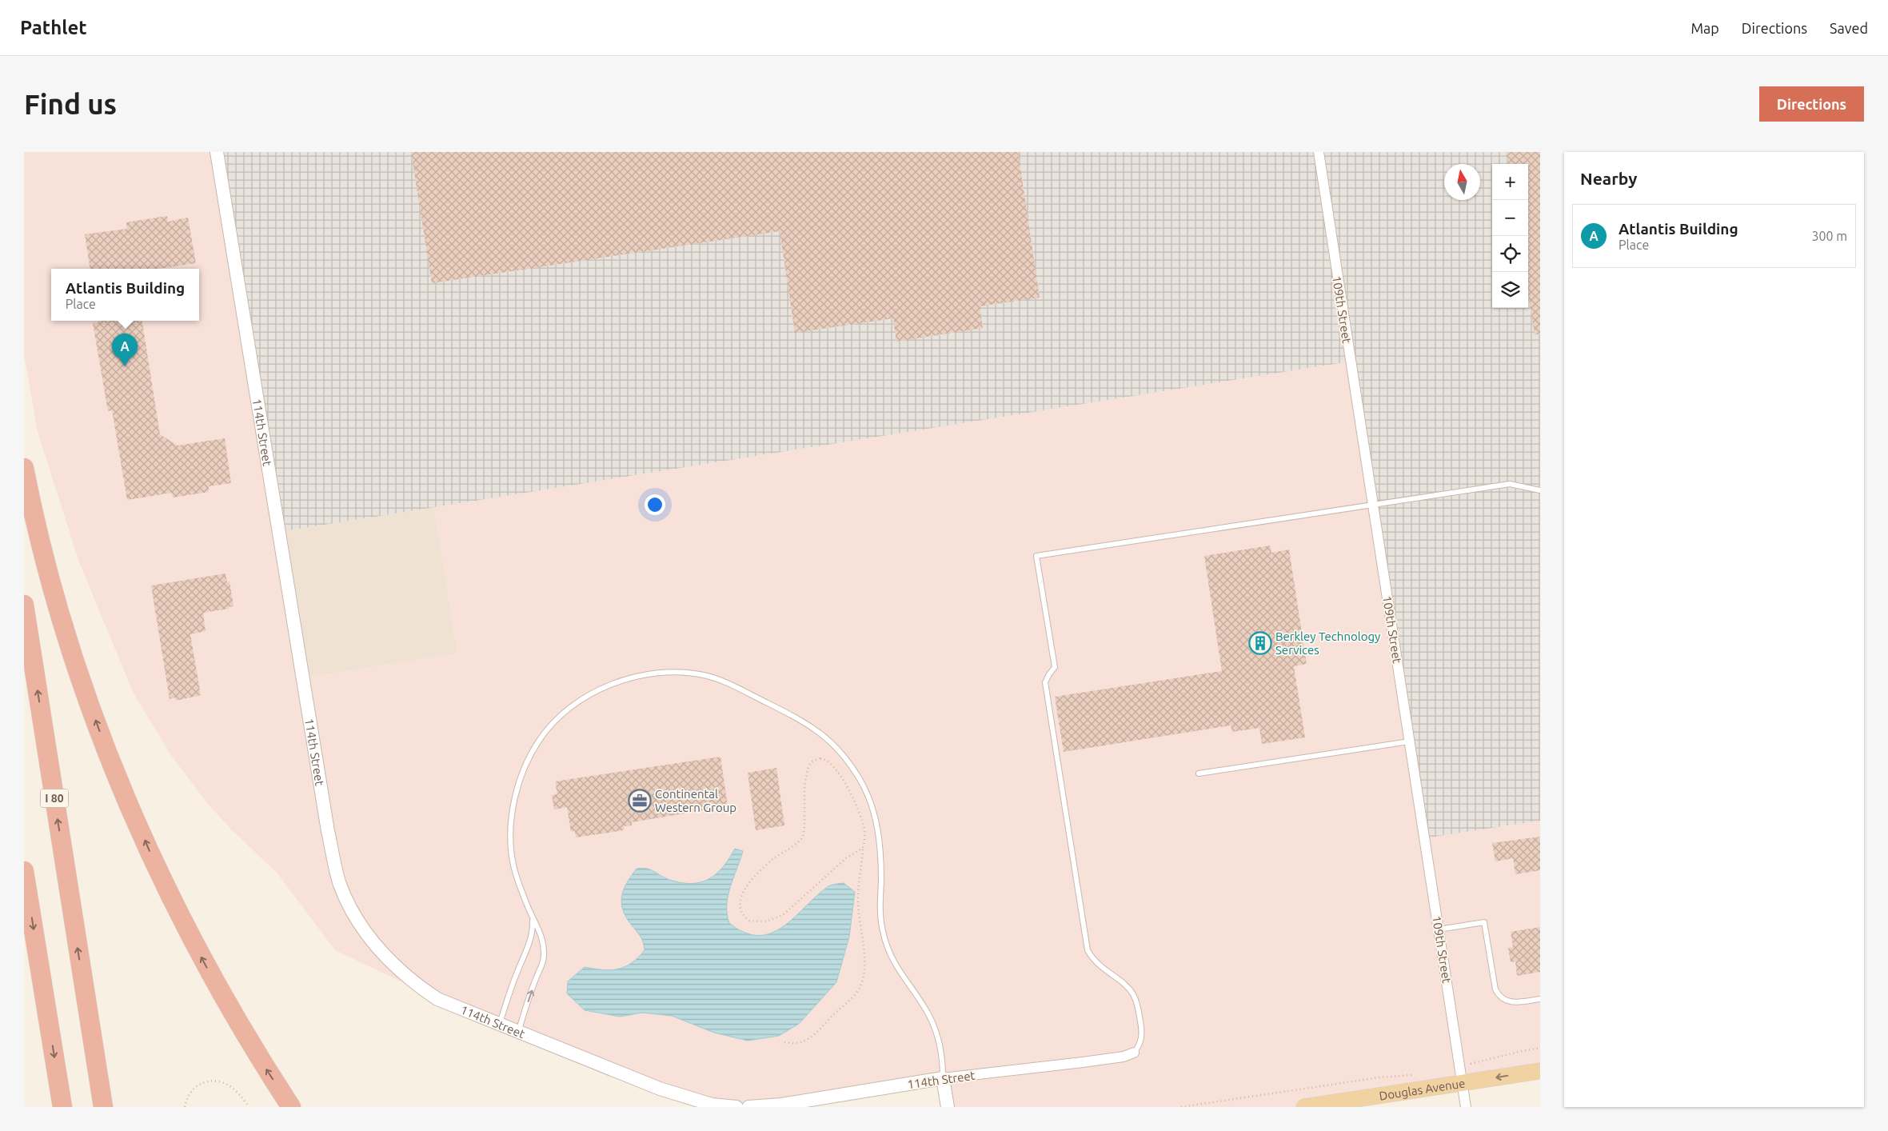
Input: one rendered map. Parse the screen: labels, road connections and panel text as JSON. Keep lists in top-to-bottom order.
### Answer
{
  "streets": {
    "highway": ["I 80"],
    "main road": ["Douglas Avenue"],
    "street": ["109th Street", "114th Street"]
  },
  "crossings": [
    ["109th Street", "Douglas Avenue"]
  ],
  "places": {
    "building": ["Berkley Technology Services"],
    "office": ["Continental Western Group"]
  },
  "north": "top",
  "page": {
    "header": "Pathlet",
    "nav": ["Map", "Directions", "Saved"],
    "buttons": "Directions",
    "title": "Find us",
    "heading": "Nearby",
    "map_buttons": ["+", "−"],
    "list": [
      {
        "mark": "A",
        "name": "Atlantis Building",
        "note": "Place",
        "value": "300 m"
      }
    ],
    "popup": ["Atlantis Building", "Place"],
    "pins": "A"
  }
}
